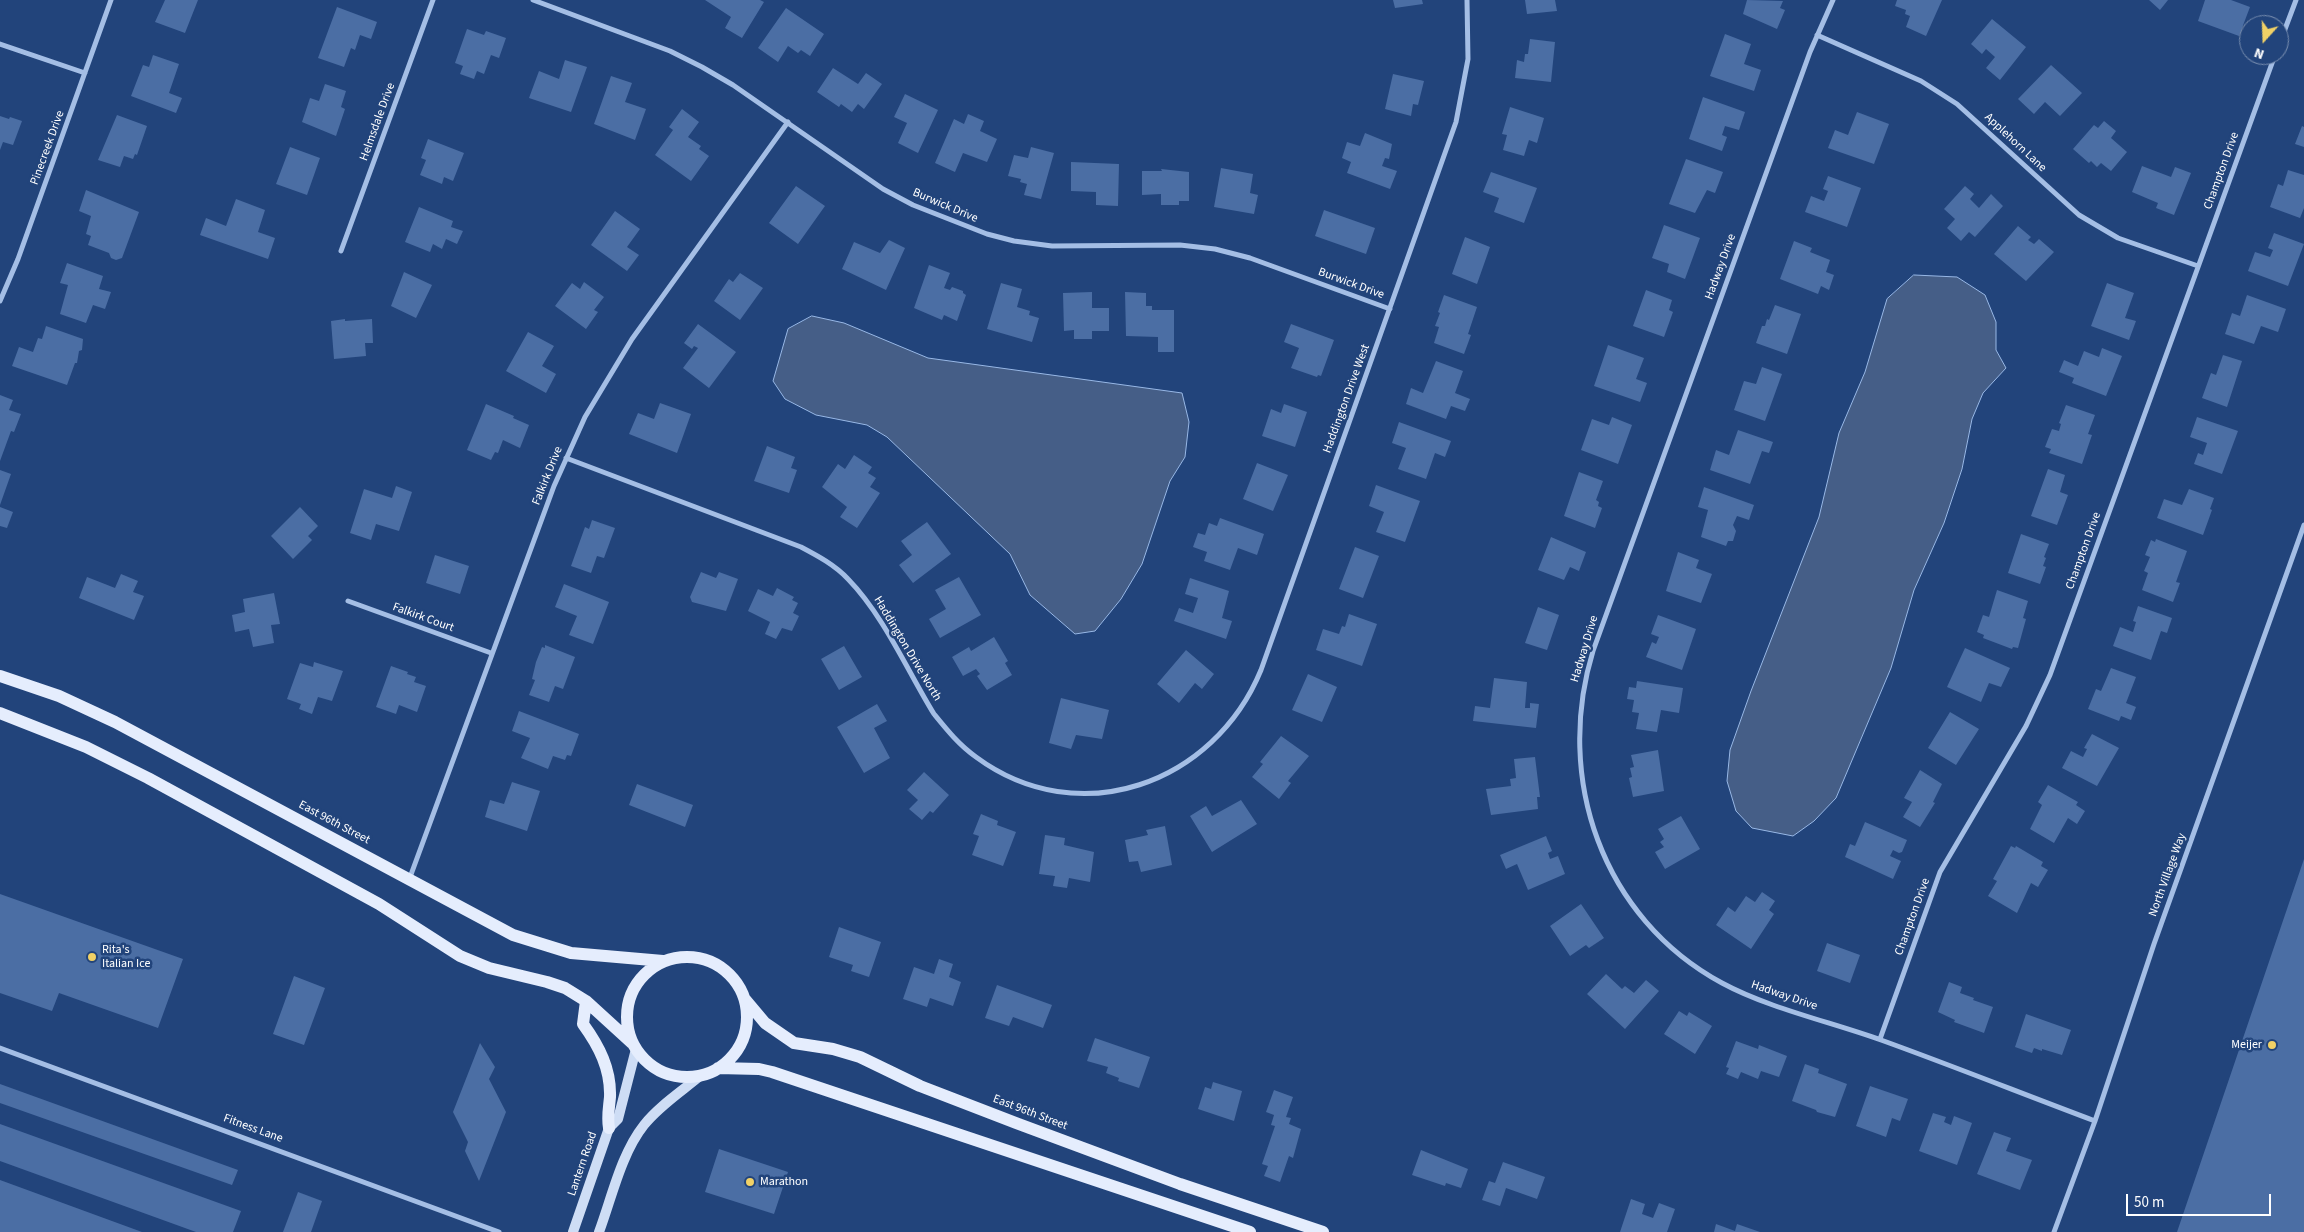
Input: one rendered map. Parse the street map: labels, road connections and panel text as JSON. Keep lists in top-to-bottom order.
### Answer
{
  "streets": {
    "main road": ["East 96th Street"],
    "street": [
      "Helmsdale Drive",
      "Applehorn Lane",
      "Pinecreek Drive",
      "Champton Drive",
      "Burwick Drive",
      "Hadway Drive",
      "Haddington Drive West",
      "Falkirk Drive",
      "Falkirk Court",
      "Haddington Drive North",
      "North Village Way",
      "Fitness Lane",
      "Lantern Road"
    ]
  },
  "crossings": [
    ["Applehorn Lane", "Champton Drive"],
    ["Applehorn Lane", "Hadway Drive"],
    ["Champton Drive", "Hadway Drive"],
    ["Burwick Drive", "Haddington Drive West"],
    ["Burwick Drive", "Falkirk Drive"],
    ["Hadway Drive", "North Village Way"],
    ["Haddington Drive West", "Haddington Drive North"],
    ["Falkirk Drive", "Falkirk Court"],
    ["Falkirk Drive", "Haddington Drive North"],
    ["Falkirk Drive", "East 96th Street"],
    ["East 96th Street", "Lantern Road"]
  ],
  "places": ["Rita's Italian Ice", "Meijer", "Marathon"],
  "scale_bar": "50 m",
  "north": "bottom"
}
